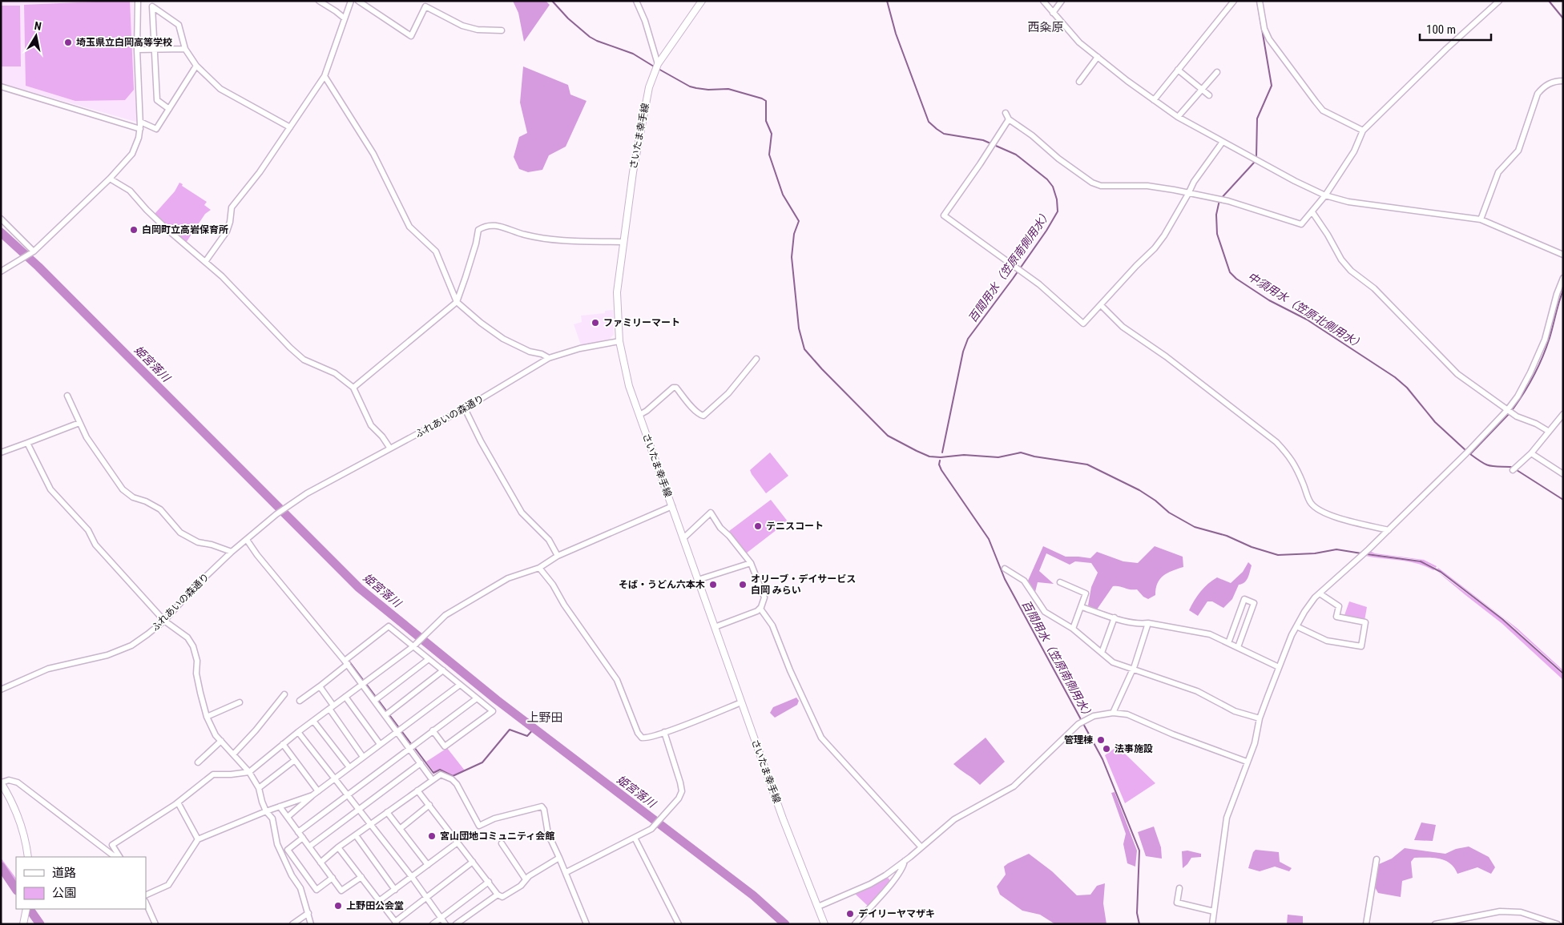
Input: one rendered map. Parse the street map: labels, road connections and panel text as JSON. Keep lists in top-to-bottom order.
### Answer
{
  "streets": {
    "main road": ["さいたま幸手線"],
    "street": ["ふれあいの森通り"]
  },
  "crossings": [
    ["さいたま幸手線", "ふれあいの森通り"]
  ],
  "districts": ["西粂原", "上野田"],
  "water": ["百間用水（笠原南側用水）", "中須用水（笠原北側用水）", "姫宮落川"],
  "places": [
    "埼玉県立白岡高等学校",
    "白岡町立高岩保育所",
    "ファミリーマート",
    "テニスコート",
    "そば・うどん六本木",
    "オリーブ・デイサービス 白岡 みらい",
    "管理棟",
    "法事施設",
    "宮山団地コミュニティ会館",
    "上野田公会堂",
    "デイリーヤマザキ"
  ],
  "legend": ["道路", "公園"],
  "scale_bar": "100 m",
  "north": "top"
}
